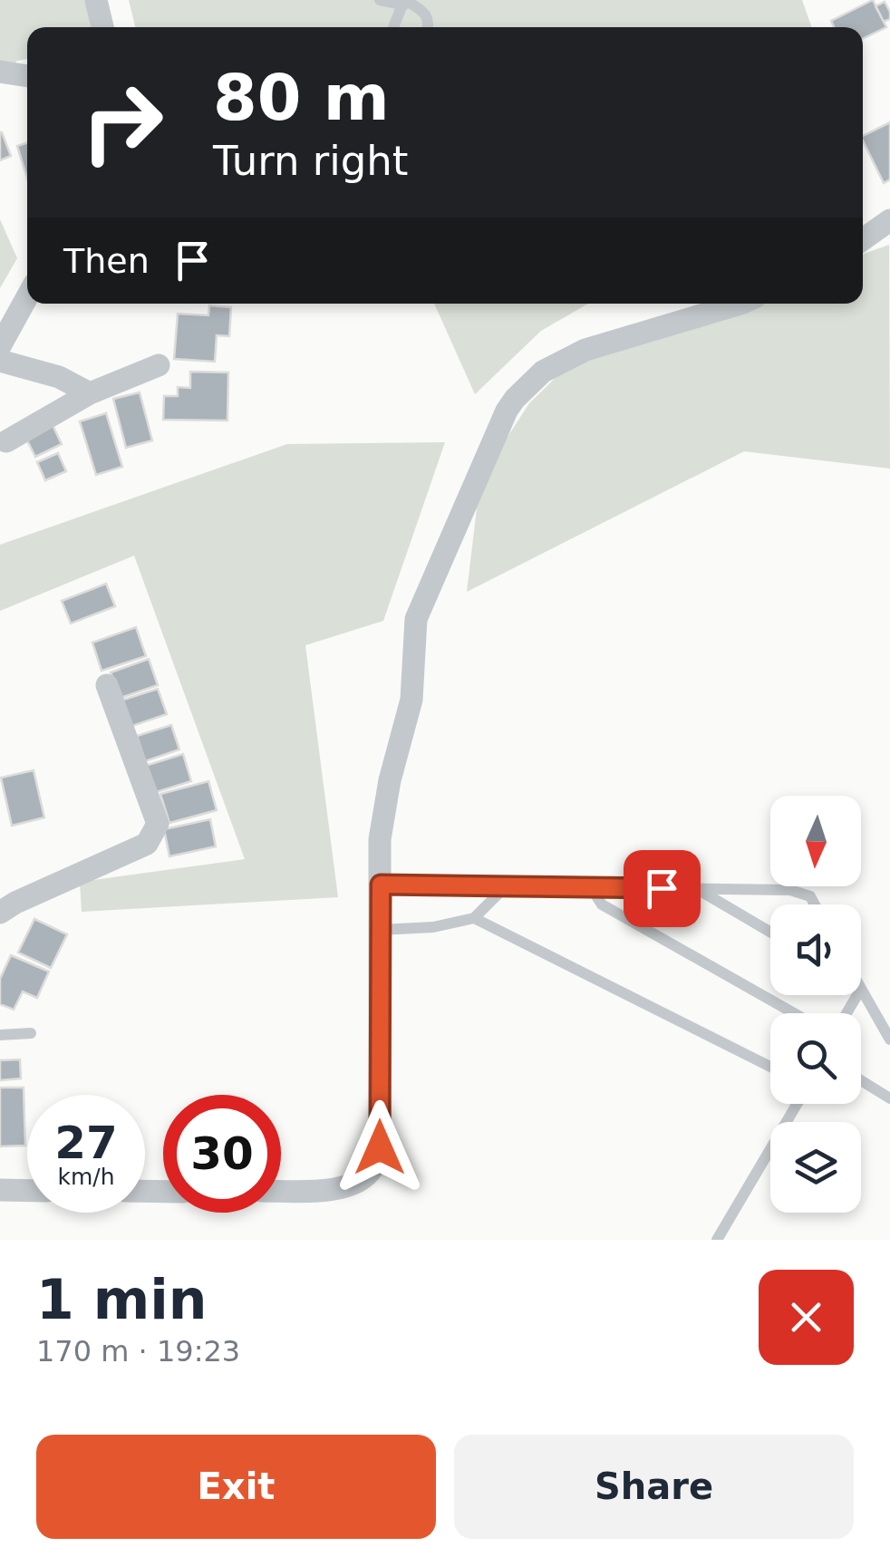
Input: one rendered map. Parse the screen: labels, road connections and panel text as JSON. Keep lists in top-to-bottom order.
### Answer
{
  "north": "bottom",
  "page": {
    "turn": ["80 m", "Turn right"],
    "then": "Then",
    "speed": "27 km/h",
    "limit": "30",
    "heading": ["1 min", "170 m · 19:23"],
    "buttons": ["Exit", "Share"]
  }
}
